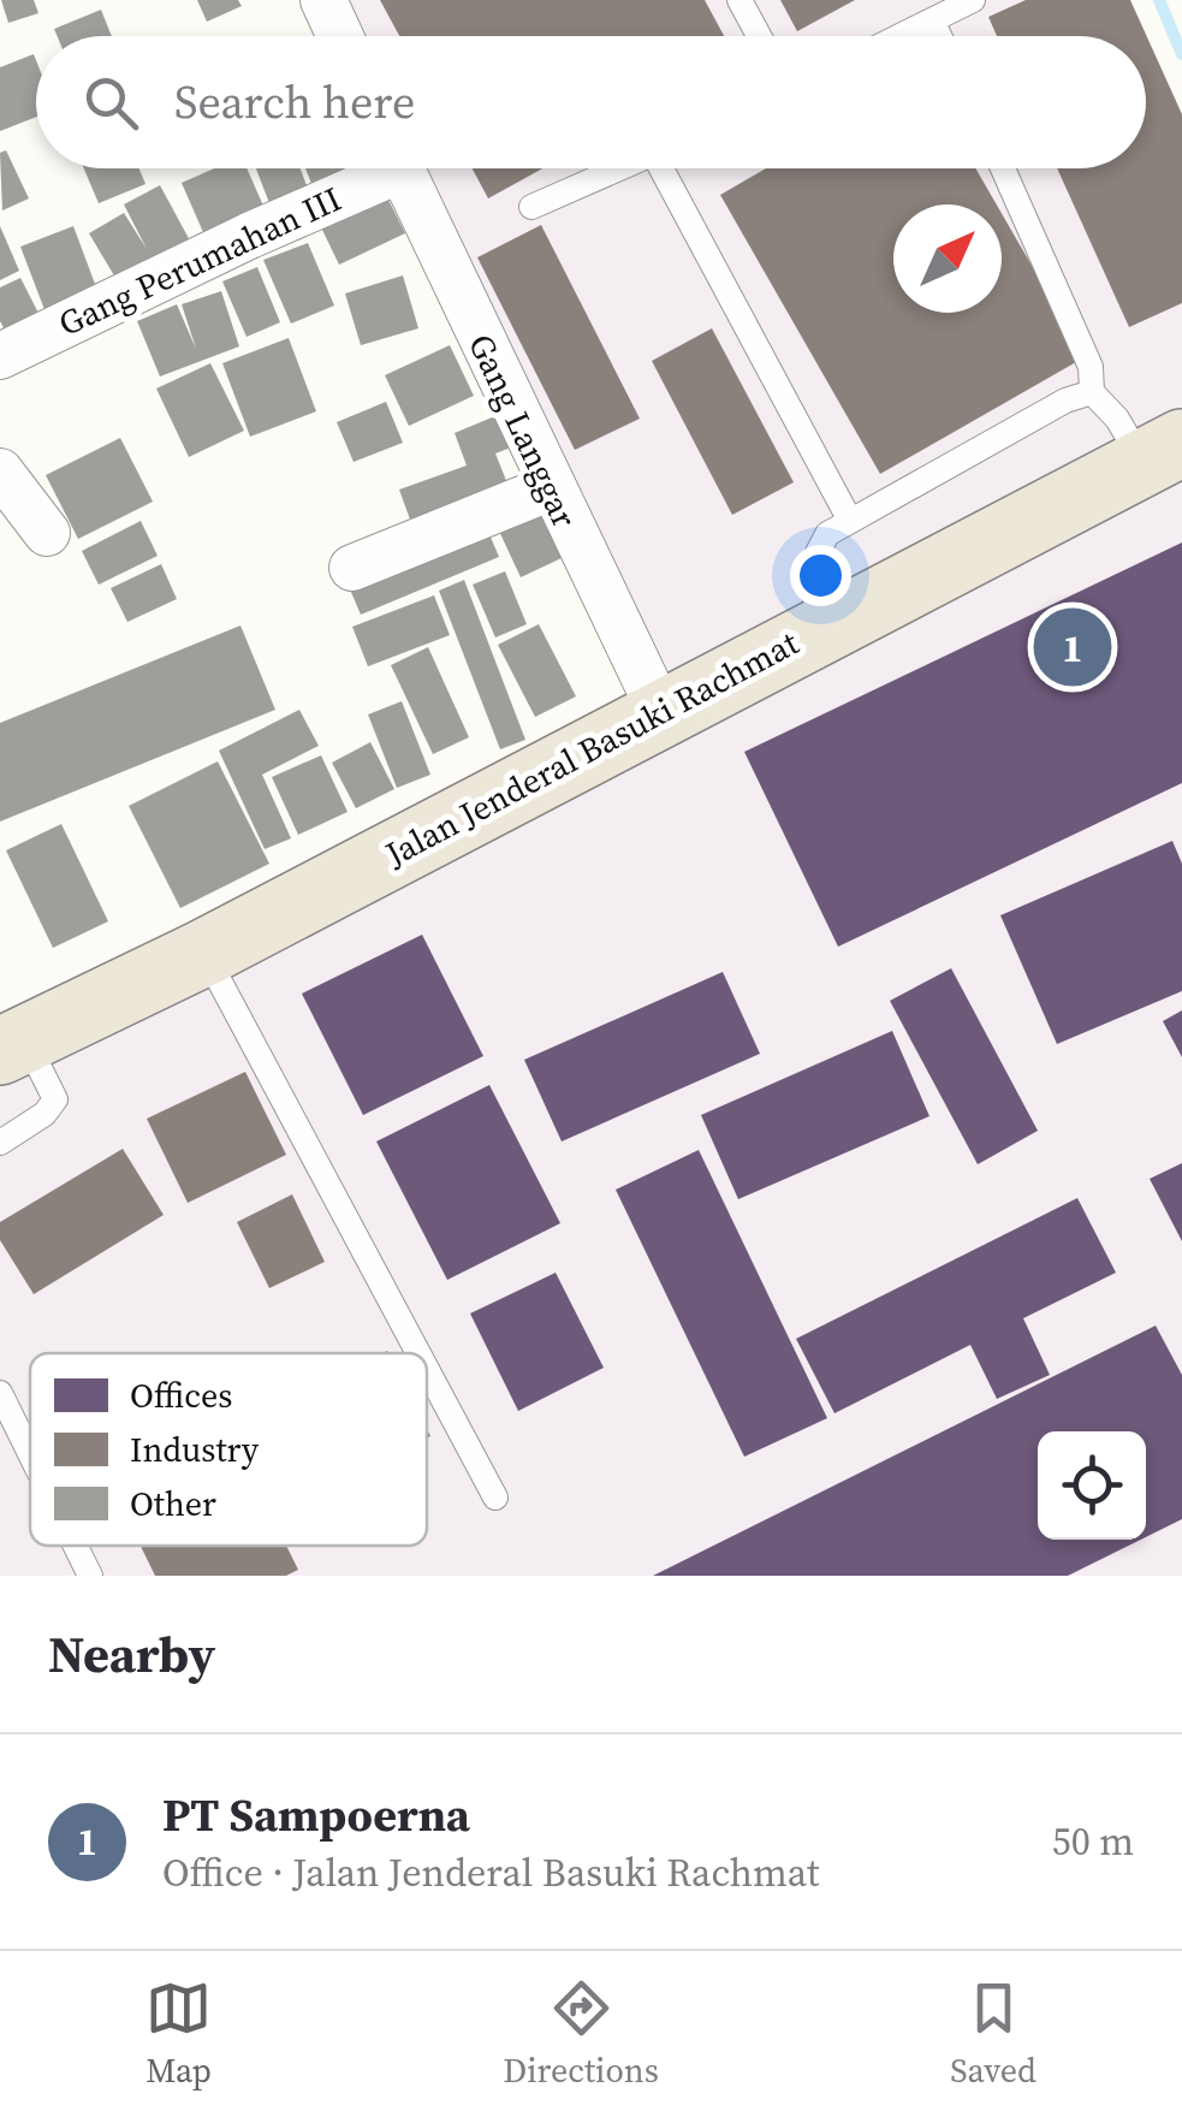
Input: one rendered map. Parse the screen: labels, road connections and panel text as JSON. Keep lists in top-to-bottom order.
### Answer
{
  "streets": {
    "main road": ["Jalan Jenderal Basuki Rachmat"],
    "street": ["Gang Perumahan III", "Gang Langgar"]
  },
  "crossings": [
    ["Gang Langgar", "Jalan Jenderal Basuki Rachmat"]
  ],
  "legend": ["Offices", "Industry", "Other"],
  "north": "top right",
  "page": {
    "search": "Search here",
    "pins": "1",
    "heading": "Nearby",
    "list": [
      {
        "mark": "1",
        "name": "PT Sampoerna",
        "note": "Office · Jalan Jenderal Basuki Rachmat",
        "value": "50 m"
      }
    ],
    "nav": ["Map", "Directions", "Saved"]
  }
}
